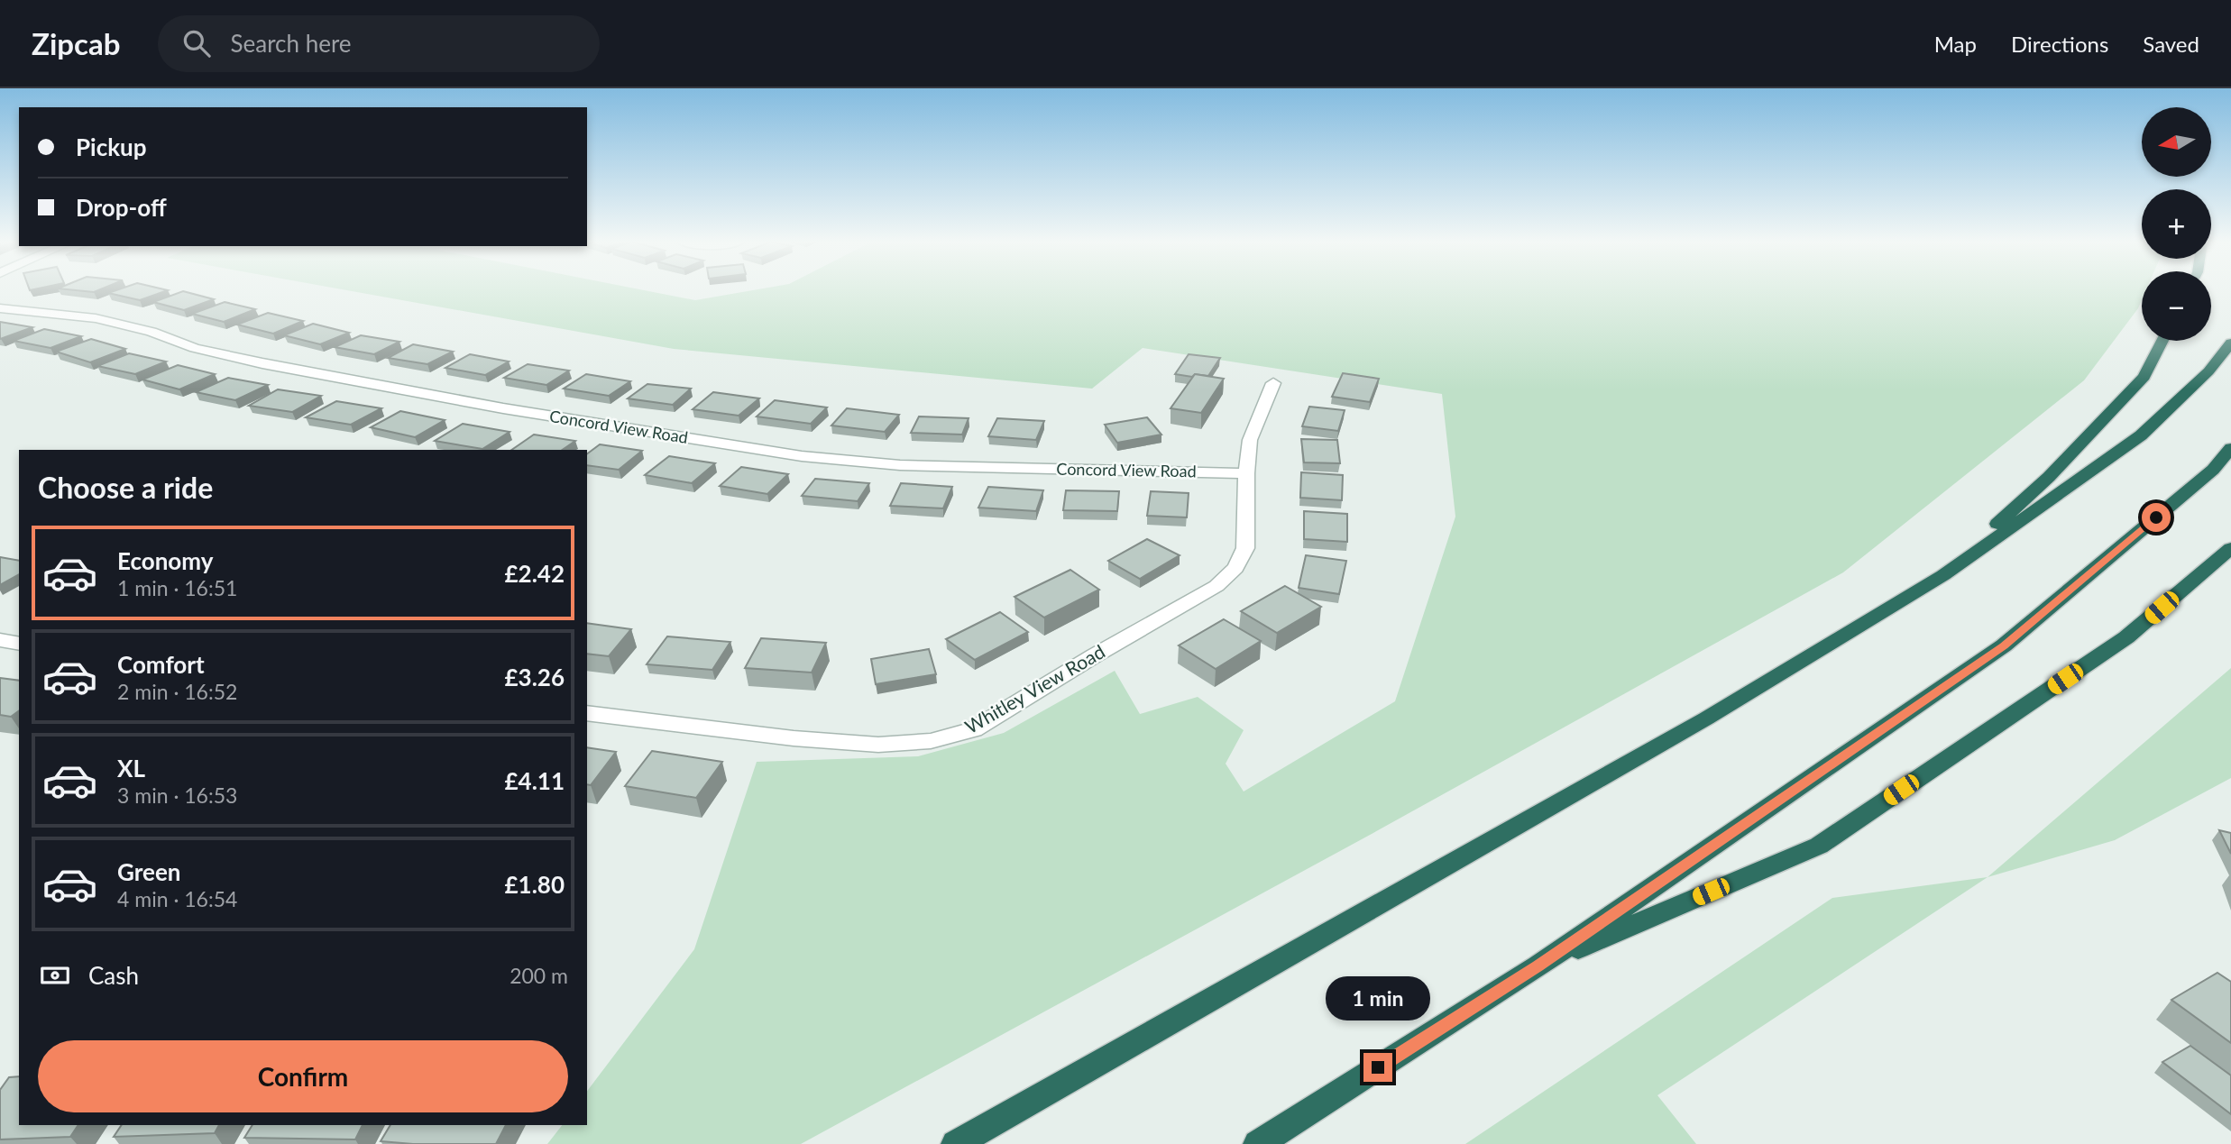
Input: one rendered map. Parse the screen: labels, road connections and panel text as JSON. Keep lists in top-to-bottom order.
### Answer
{
  "streets": {
    "street": ["Concord View Road", "Whitley View Road"]
  },
  "crossings": [
    ["Concord View Road", "Whitley View Road"]
  ],
  "north": "left",
  "page": {
    "header": "Zipcab",
    "search": "Search here",
    "nav": ["Map", "Directions", "Saved"],
    "map_buttons": ["+", "−"],
    "banner": ["Pickup", "Drop-off"],
    "heading": "Choose a ride",
    "list": [
      {
        "name": "Economy",
        "note": "1 min · 16:51",
        "value": "£2.42"
      },
      {
        "name": "Comfort",
        "note": "2 min · 16:52",
        "value": "£3.26"
      },
      {
        "name": "XL",
        "note": "3 min · 16:53",
        "value": "£4.11"
      },
      {
        "name": "Green",
        "note": "4 min · 16:54",
        "value": "£1.80"
      }
    ],
    "pay": ["Cash", "200 m"],
    "bubble": "1 min",
    "buttons": "Confirm"
  }
}
